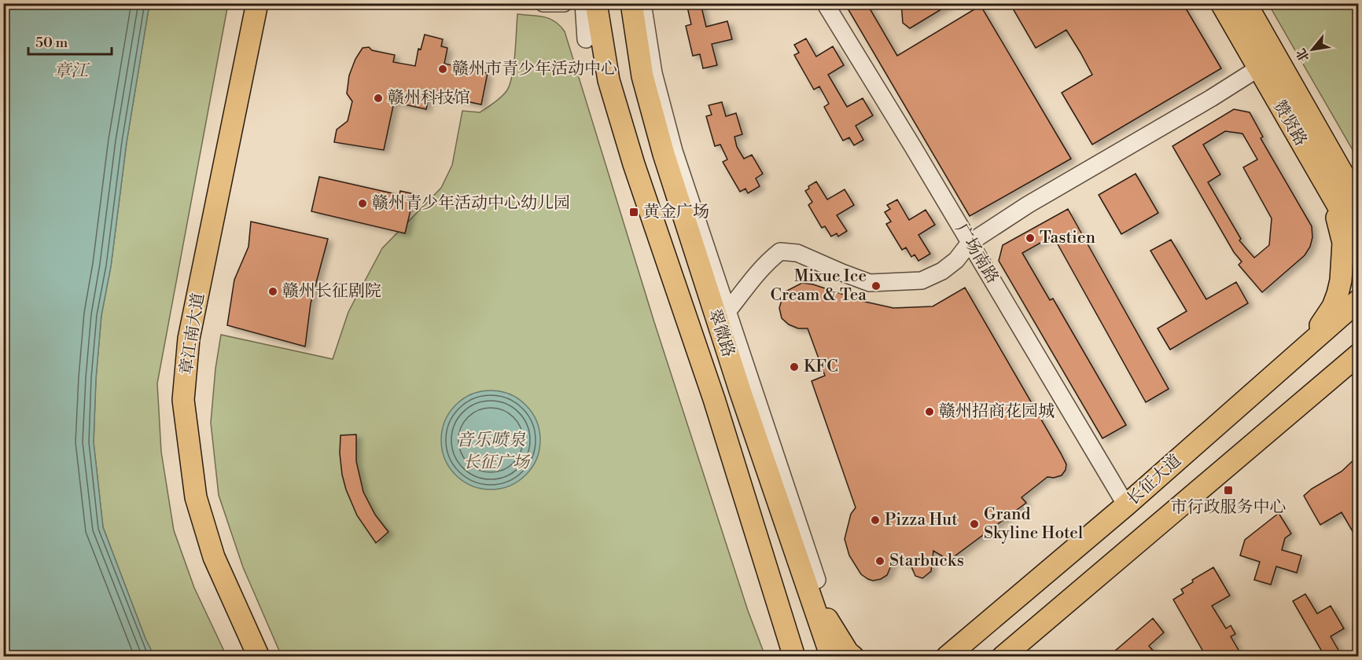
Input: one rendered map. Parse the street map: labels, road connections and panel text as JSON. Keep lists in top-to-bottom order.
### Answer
{
  "streets": {
    "main road": [
      "赞贤路",
      "翠微路",
      "章江南大道",
      "长征大道"
    ],
    "street": ["广场南路"]
  },
  "crossings": [
    ["广场南路", "长征大道"]
  ],
  "water": ["章江", "音乐喷泉"],
  "parks": ["长征广场"],
  "places": {
    "other": [
      "赣州市青少年活动中心",
      "赣州科技馆",
      "赣州青少年活动中心幼儿园",
      "Tastien",
      "Mixue Ice Cream & Tea",
      "赣州长征剧院",
      "KFC",
      "赣州招商花园城",
      "Pizza Hut",
      "Grand Skyline Hotel",
      "Starbucks"
    ],
    "transit": ["黄金广场", "市行政服务中心"]
  },
  "scale_bar": "50 m",
  "north": "bottom left"
}
